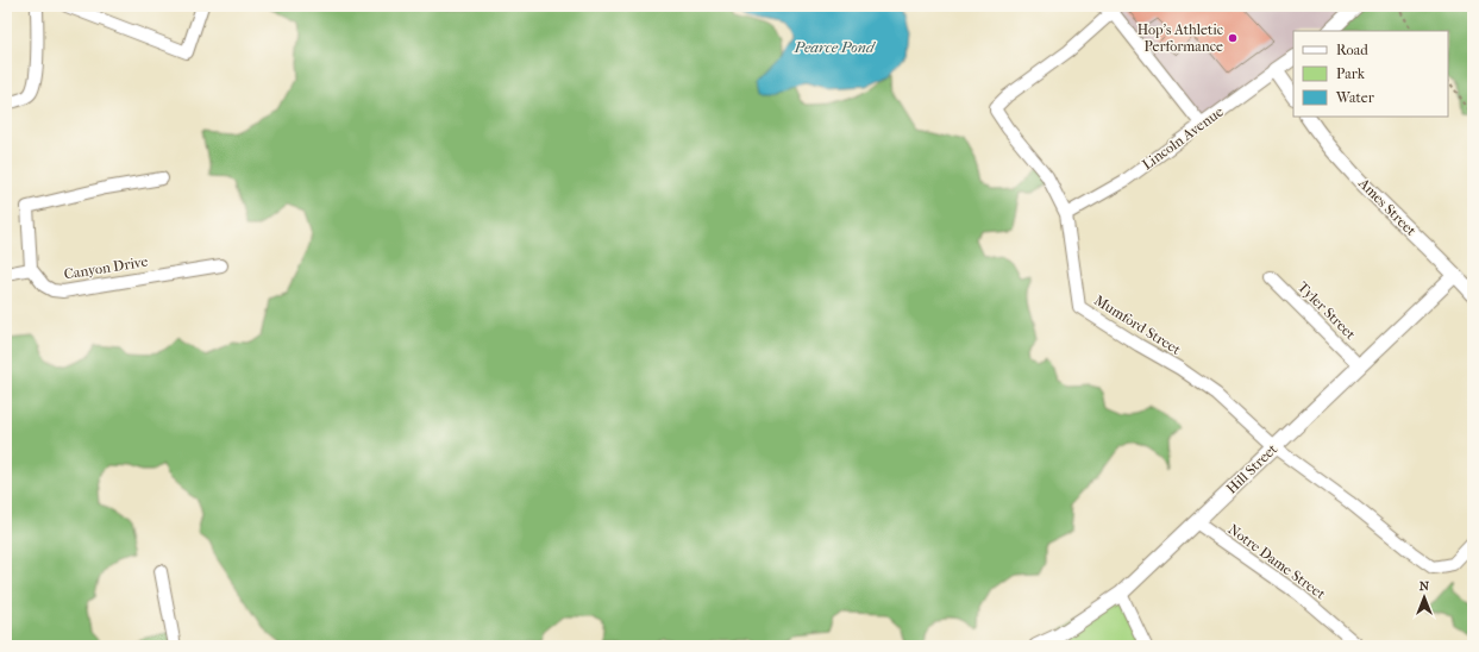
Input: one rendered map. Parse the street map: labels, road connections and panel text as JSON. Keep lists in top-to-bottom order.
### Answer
{
  "streets": {
    "street": [
      "Lincoln Avenue",
      "Ames Street",
      "Canyon Drive",
      "Tyler Street",
      "Mumford Street",
      "Hill Street",
      "Notre Dame Street"
    ]
  },
  "crossings": [
    ["Lincoln Avenue", "Mumford Street"],
    ["Ames Street", "Hill Street"],
    ["Tyler Street", "Hill Street"],
    ["Mumford Street", "Hill Street"],
    ["Hill Street", "Notre Dame Street"]
  ],
  "water": ["Pearce Pond"],
  "places": ["Hop's Athletic Performance"],
  "legend": ["Road", "Park", "Water"],
  "north": "top"
}
